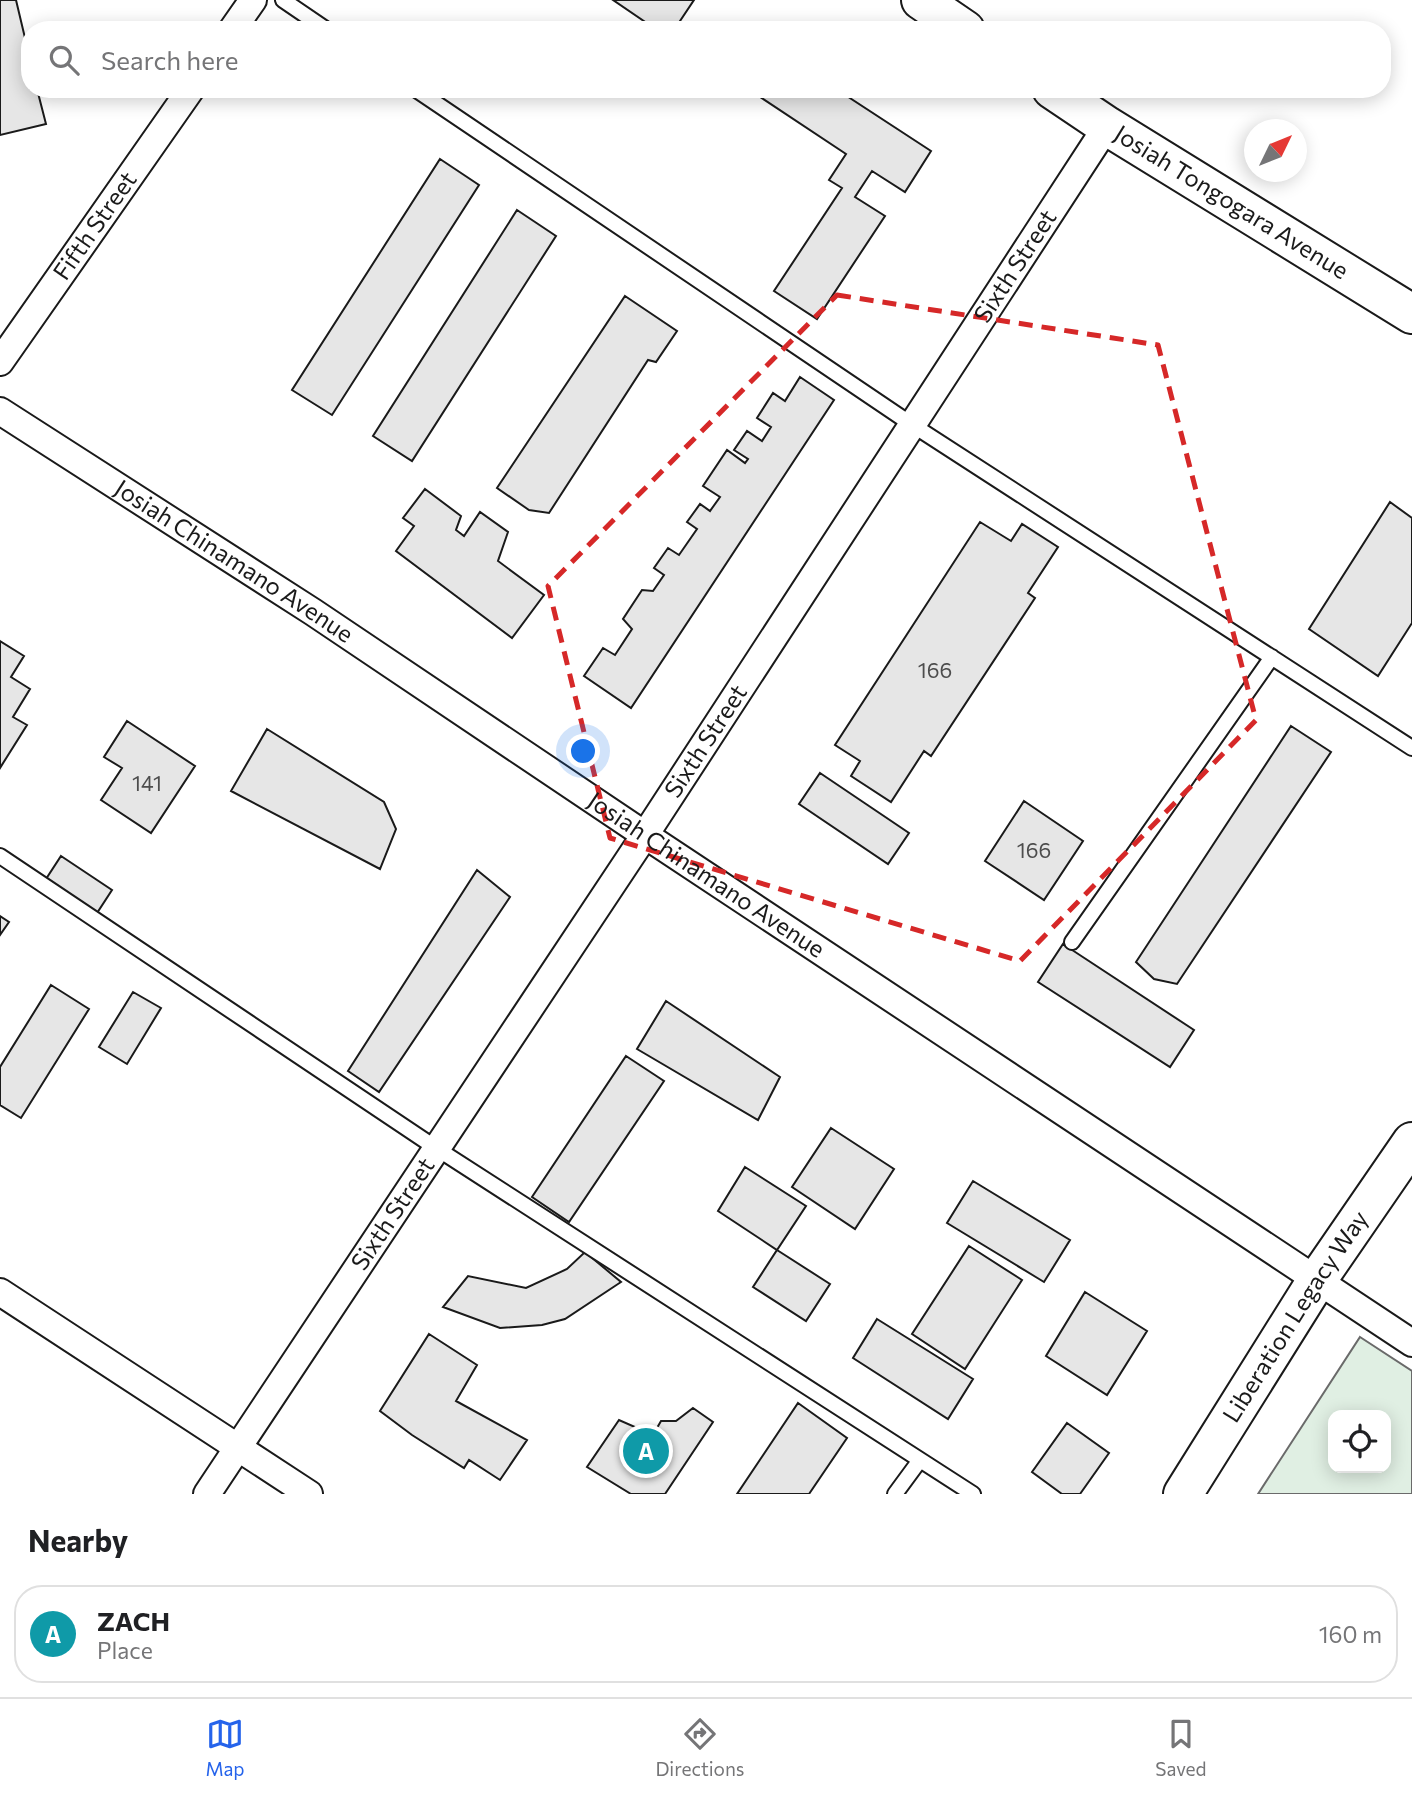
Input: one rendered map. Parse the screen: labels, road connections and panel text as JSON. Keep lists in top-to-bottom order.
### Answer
{
  "streets": {
    "main road": ["Josiah Tongogara Avenue", "Liberation Legacy Way"],
    "street": ["Fifth Street", "Sixth Street", "Josiah Chinamano Avenue"]
  },
  "crossings": [
    ["Josiah Tongogara Avenue", "Sixth Street"],
    ["Sixth Street", "Josiah Chinamano Avenue"],
    ["Josiah Chinamano Avenue", "Liberation Legacy Way"]
  ],
  "house_numbers": ["166", "141", "166"],
  "north": "top right",
  "page": {
    "search": "Search here",
    "pins": "A",
    "heading": "Nearby",
    "list": [
      {
        "mark": "A",
        "name": "ZACH",
        "note": "Place",
        "value": "160 m"
      }
    ],
    "nav": ["Map", "Directions", "Saved"]
  }
}
